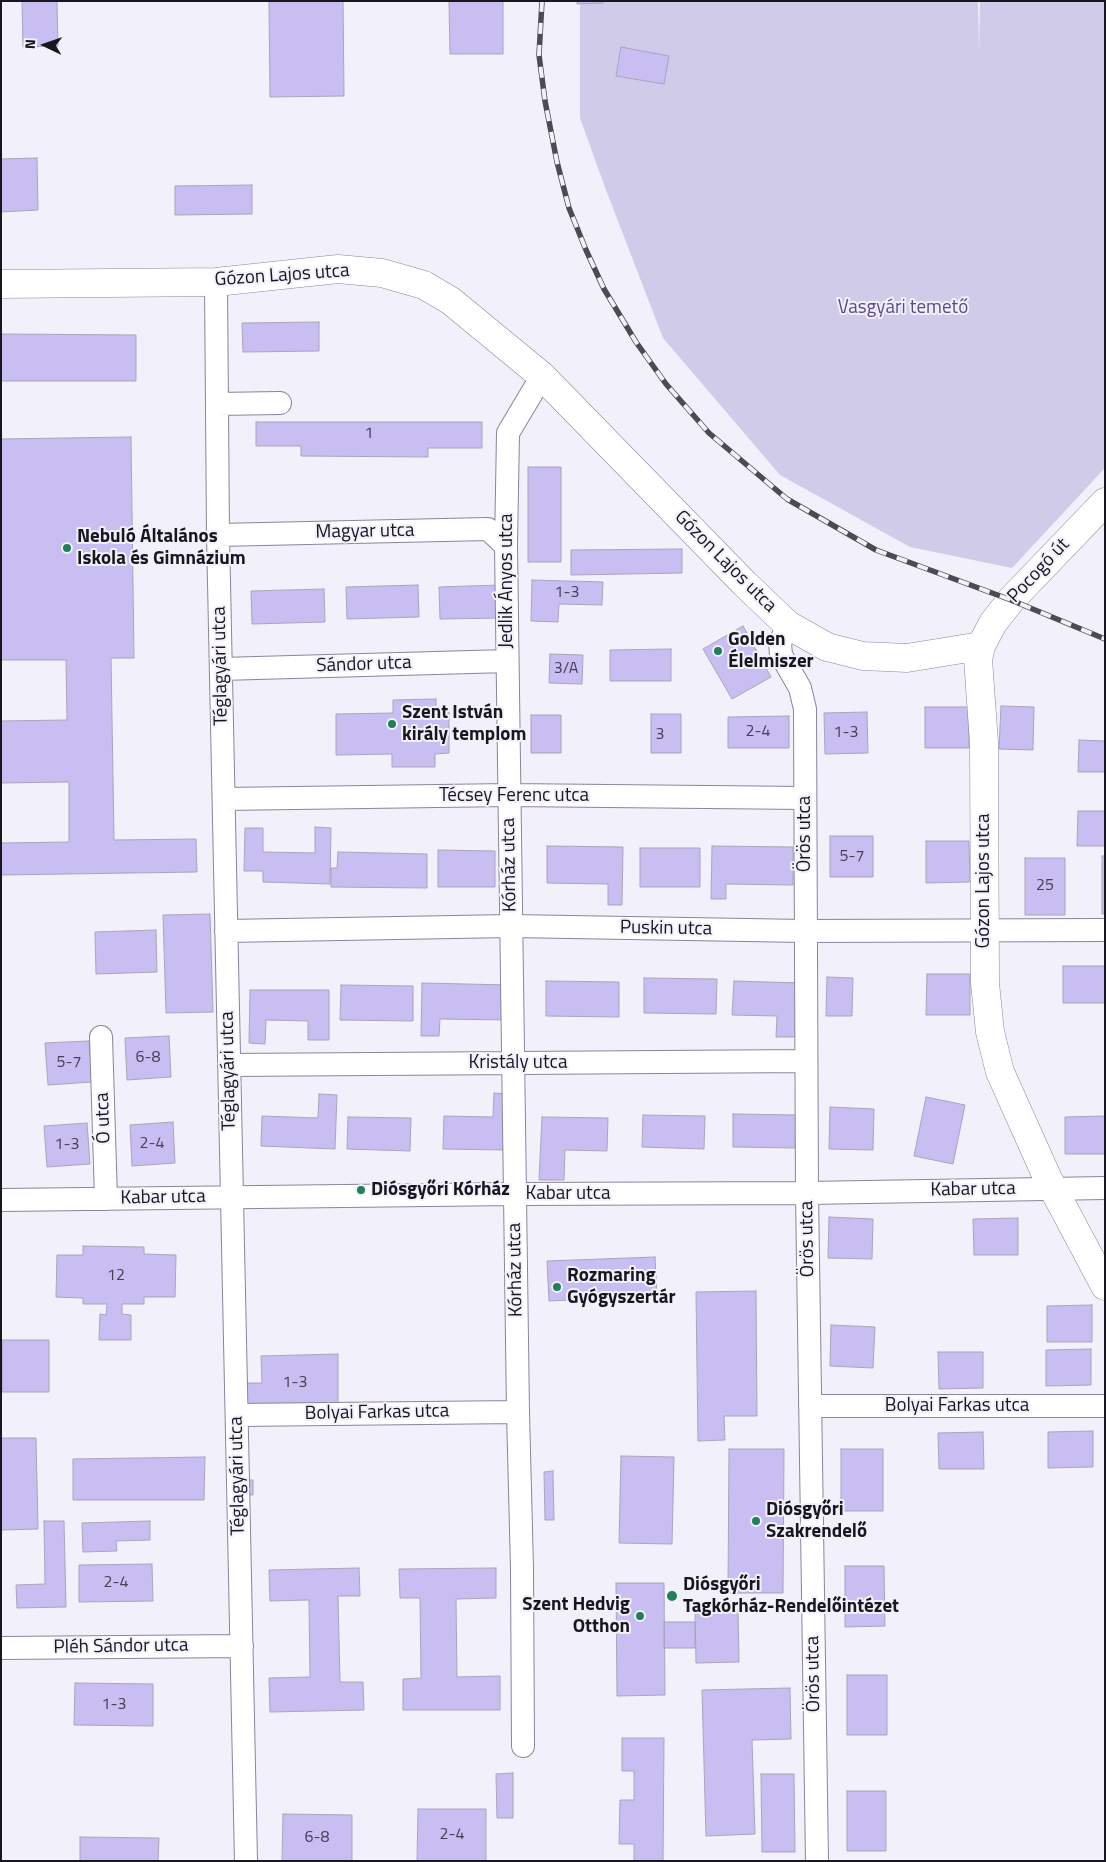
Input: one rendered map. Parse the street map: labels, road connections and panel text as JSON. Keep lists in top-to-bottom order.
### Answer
{
  "streets": {
    "street": [
      "Gózon Lajos utca",
      "Magyar utca",
      "Pocogó út",
      "Jedlik Ányos utca",
      "Sándor utca",
      "Téglagyári utca",
      "Técsey Ferenc utca",
      "Örös utca",
      "Kórház utca",
      "Puskin utca",
      "Kristály utca",
      "Ó utca",
      "Kabar utca",
      "Bolyai Farkas utca",
      "Pléh Sándor utca"
    ]
  },
  "crossings": [
    ["Gózon Lajos utca", "Pocogó út"],
    ["Gózon Lajos utca", "Jedlik Ányos utca"],
    ["Gózon Lajos utca", "Téglagyári utca"],
    ["Gózon Lajos utca", "Örös utca"],
    ["Gózon Lajos utca", "Puskin utca"],
    ["Gózon Lajos utca", "Kabar utca"],
    ["Magyar utca", "Jedlik Ányos utca"],
    ["Magyar utca", "Téglagyári utca"],
    ["Jedlik Ányos utca", "Sándor utca"],
    ["Jedlik Ányos utca", "Técsey Ferenc utca"],
    ["Jedlik Ányos utca", "Kórház utca"],
    ["Sándor utca", "Téglagyári utca"],
    ["Téglagyári utca", "Técsey Ferenc utca"],
    ["Téglagyári utca", "Puskin utca"],
    ["Téglagyári utca", "Kristály utca"],
    ["Téglagyári utca", "Kabar utca"],
    ["Téglagyári utca", "Bolyai Farkas utca"],
    ["Téglagyári utca", "Pléh Sándor utca"],
    ["Técsey Ferenc utca", "Örös utca"],
    ["Técsey Ferenc utca", "Kórház utca"],
    ["Örös utca", "Puskin utca"],
    ["Örös utca", "Kristály utca"],
    ["Örös utca", "Kabar utca"],
    ["Örös utca", "Bolyai Farkas utca"],
    ["Kórház utca", "Puskin utca"],
    ["Kórház utca", "Kristály utca"],
    ["Kórház utca", "Kabar utca"],
    ["Kórház utca", "Bolyai Farkas utca"],
    ["Ó utca", "Kabar utca"]
  ],
  "parks": ["Vasgyári temető"],
  "places": [
    "Nebuló Általános Iskola és Gimnázium",
    "Golden Élelmiszer",
    "Szent István király templom",
    "Diósgyőri Kórház",
    "Rozmaring Gyógyszertár",
    "Diósgyőri Szakrendelő",
    "Diósgyőri Tagkórház-Rendelőintézet",
    "Szent Hedvig Otthon"
  ],
  "house_numbers": [
    "1",
    "1-3",
    "3/A",
    "2-4",
    "1-3",
    "3",
    "5-7",
    "25",
    "6-8",
    "5-7",
    "2-4",
    "1-3",
    "12",
    "1-3",
    "2-4",
    "1-3",
    "2-4",
    "6-8"
  ],
  "north": "left"
}
